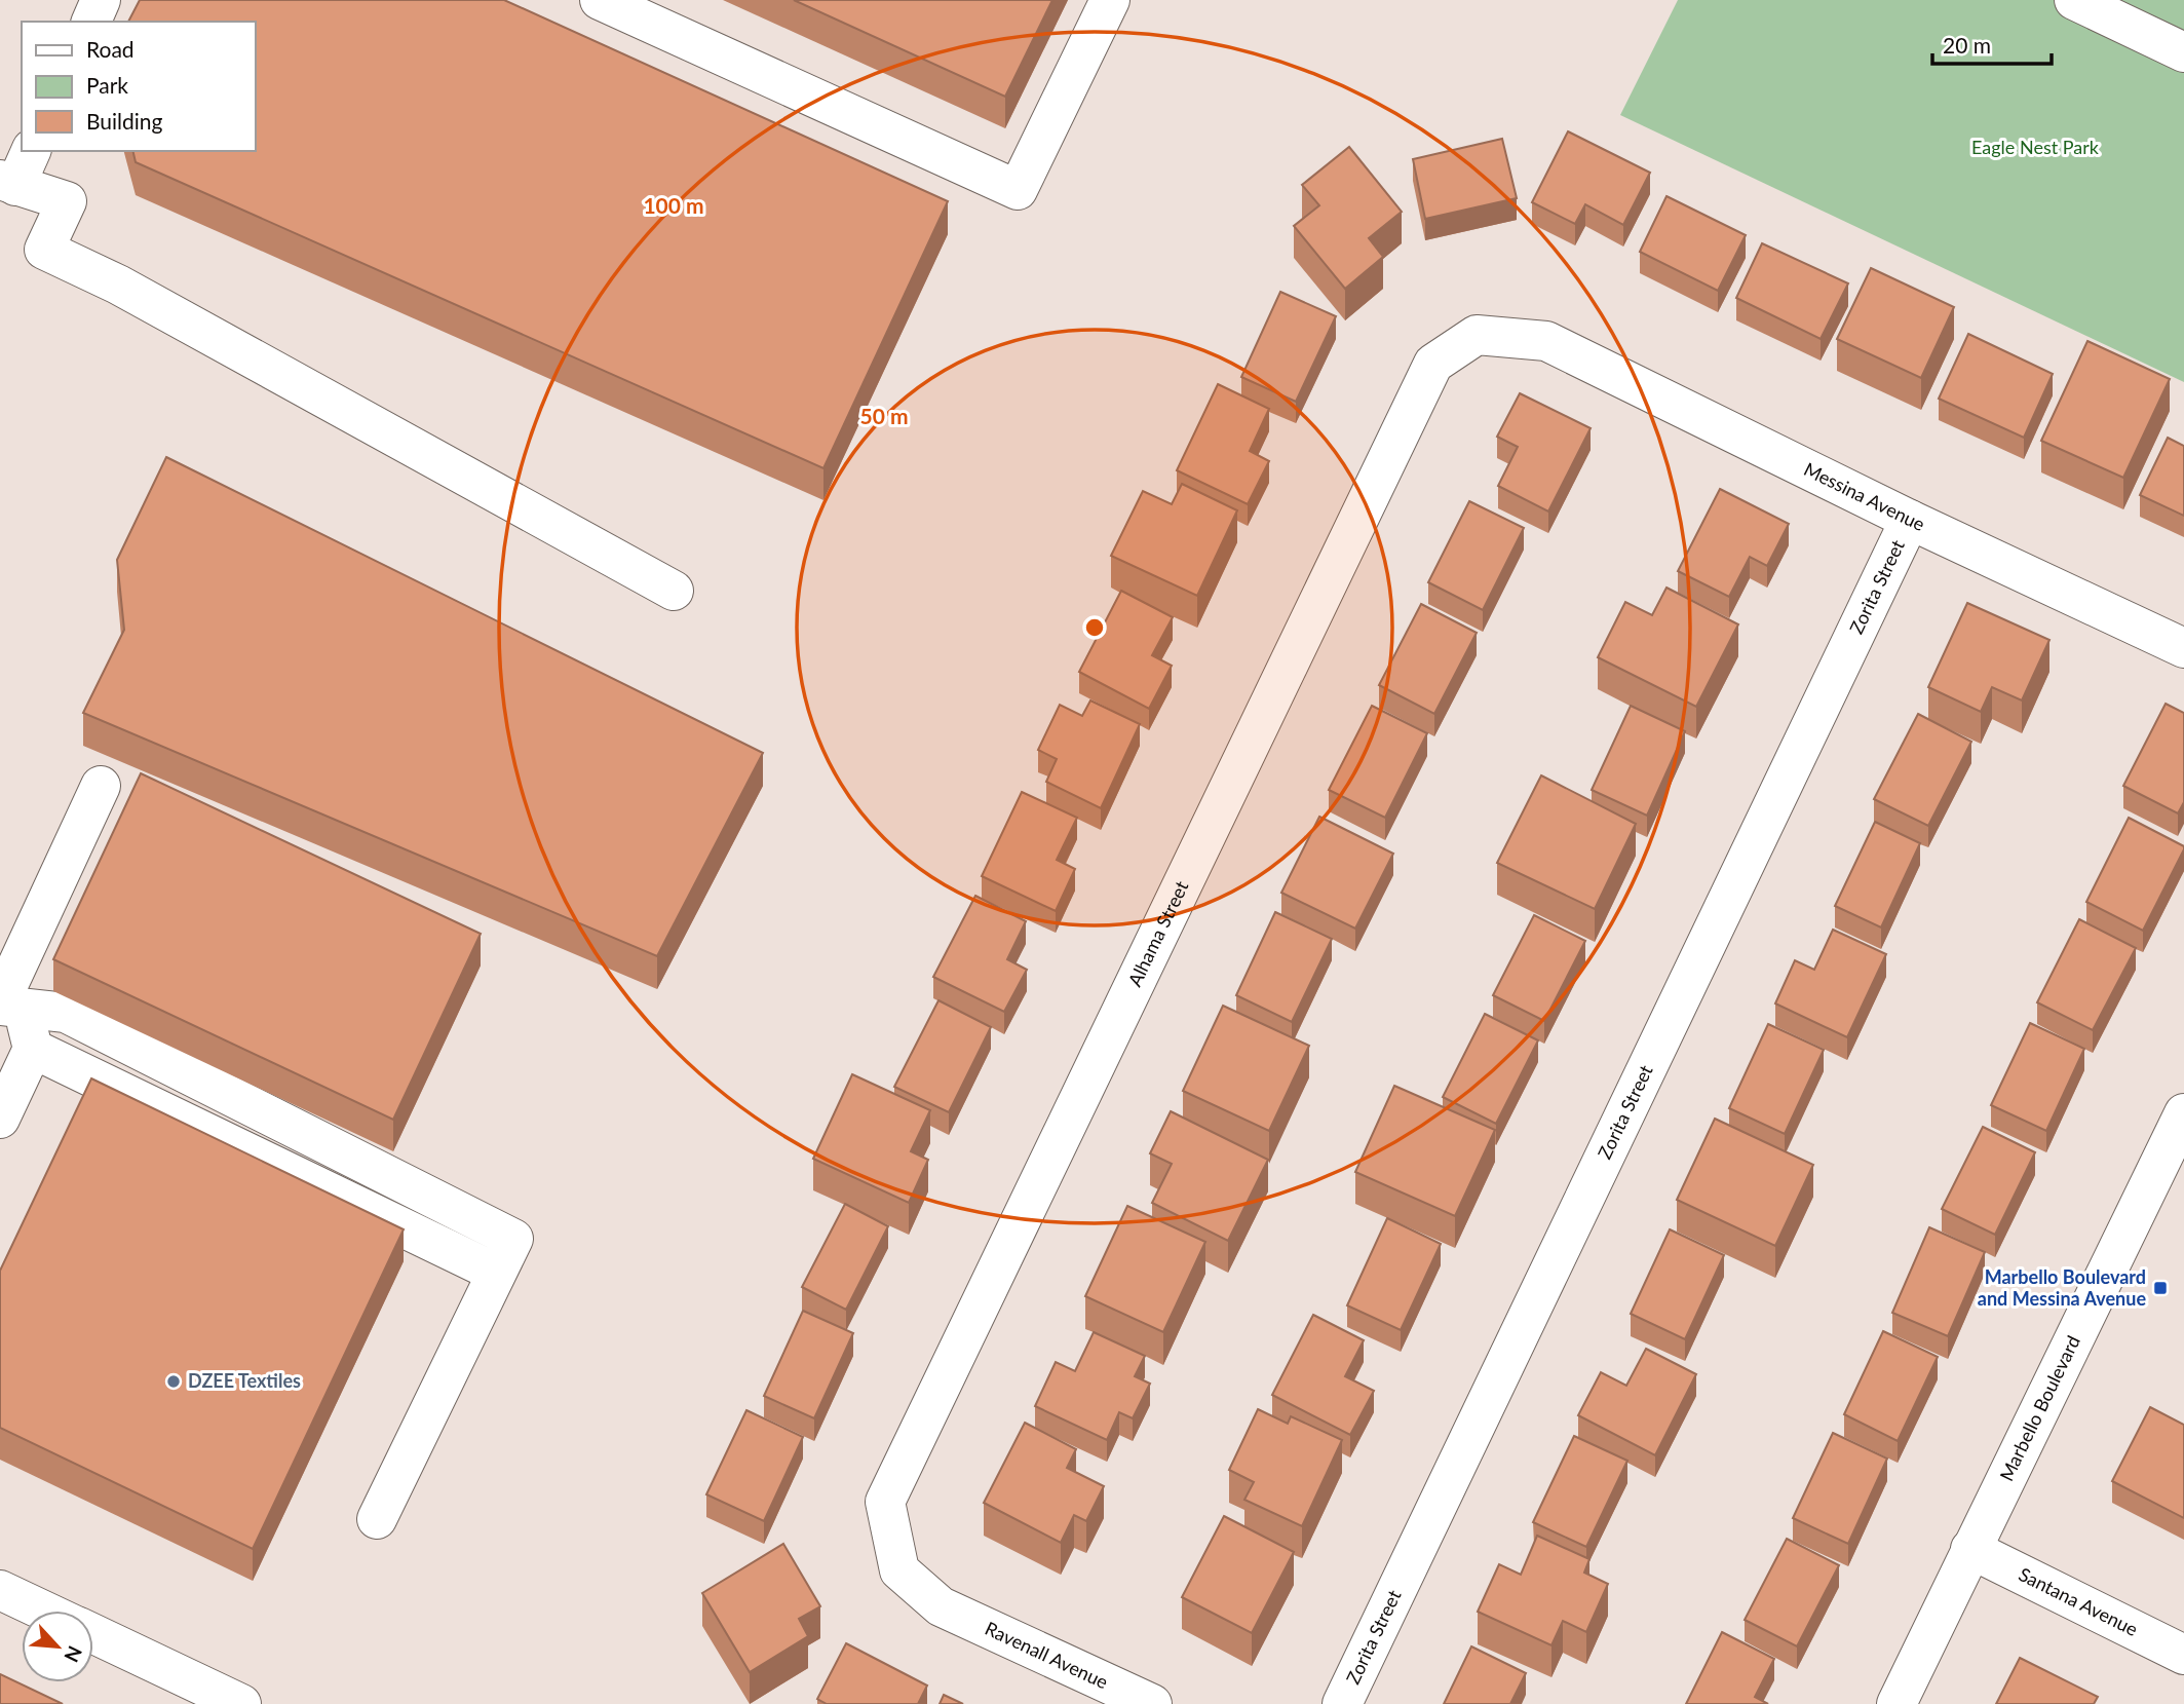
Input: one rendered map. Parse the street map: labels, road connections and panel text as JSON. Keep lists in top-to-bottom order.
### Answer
{
  "streets": {
    "street": [
      "Messina Avenue",
      "Zorita Street",
      "Alhama Street",
      "Marbello Boulevard",
      "Santana Avenue",
      "Ravenall Avenue"
    ]
  },
  "crossings": [
    ["Messina Avenue", "Zorita Street"],
    ["Messina Avenue", "Alhama Street"],
    ["Alhama Street", "Ravenall Avenue"],
    ["Marbello Boulevard", "Santana Avenue"]
  ],
  "parks": ["Eagle Nest Park"],
  "places": {
    "transit": ["Marbello Boulevard and Messina Avenue"],
    "other": ["DZEE Textiles"]
  },
  "legend": ["Road", "Park", "Building"],
  "scale_bar": "20 m",
  "north": "bottom right",
  "rings": ["100 m", "50 m"]
}
